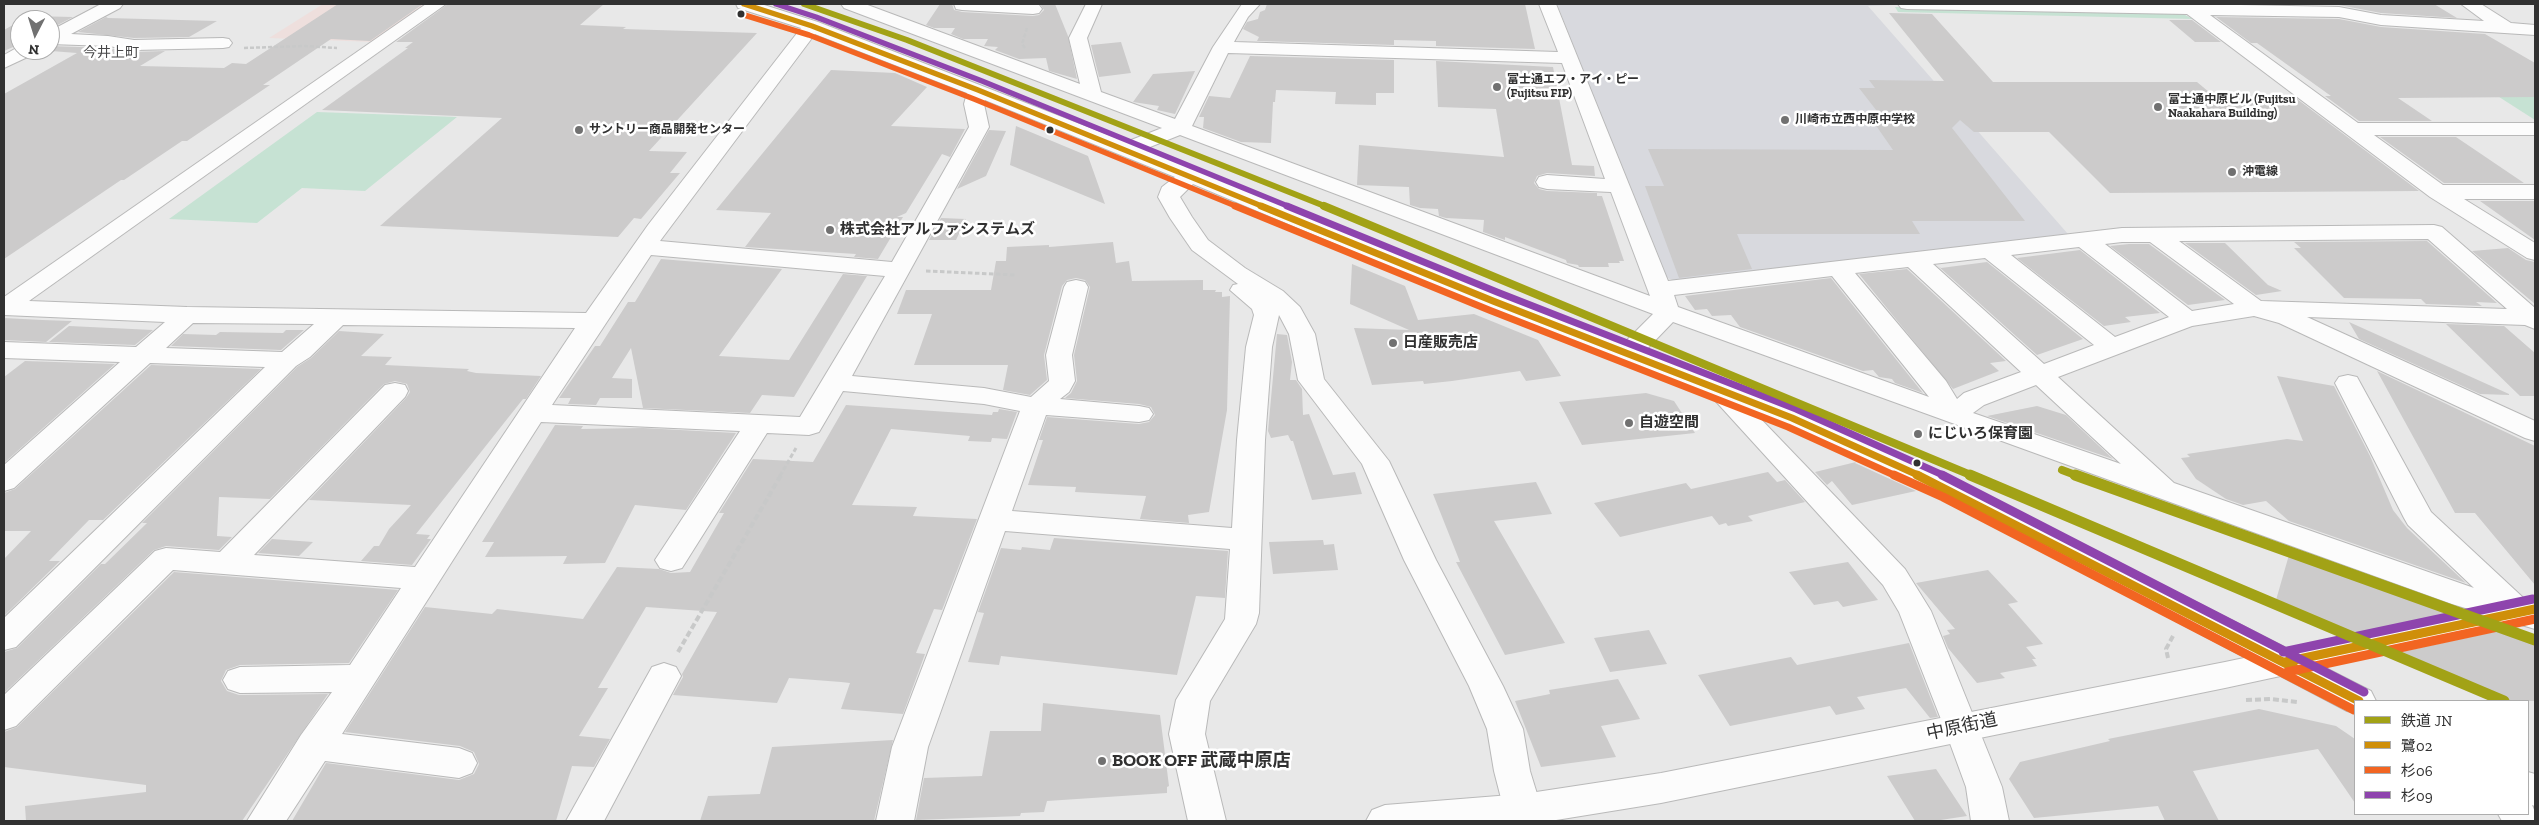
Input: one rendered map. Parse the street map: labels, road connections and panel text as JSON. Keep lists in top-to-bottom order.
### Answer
{
  "streets": {
    "street": ["中原街道"]
  },
  "districts": ["今井上町"],
  "places": [
    "富士通エフ・アイ・ピー (Fujitsu FIP)",
    "富士通中原ビル (Fujitsu Naakahara Building)",
    "川崎市立西中原中学校",
    "サントリー商品開発センター",
    "沖電線",
    "株式会社アルファシステムズ",
    "日産販売店",
    "自遊空間",
    "にじいろ保育園",
    "BOOK OFF 武蔵中原店"
  ],
  "lines": [
    "rail line JN",
    "transit line 鷺02",
    "transit line 杉09",
    "transit line 杉06"
  ],
  "legend": [
    "鉄道 JN",
    "鷺02",
    "杉06",
    "杉09"
  ],
  "north": "bottom"
}
